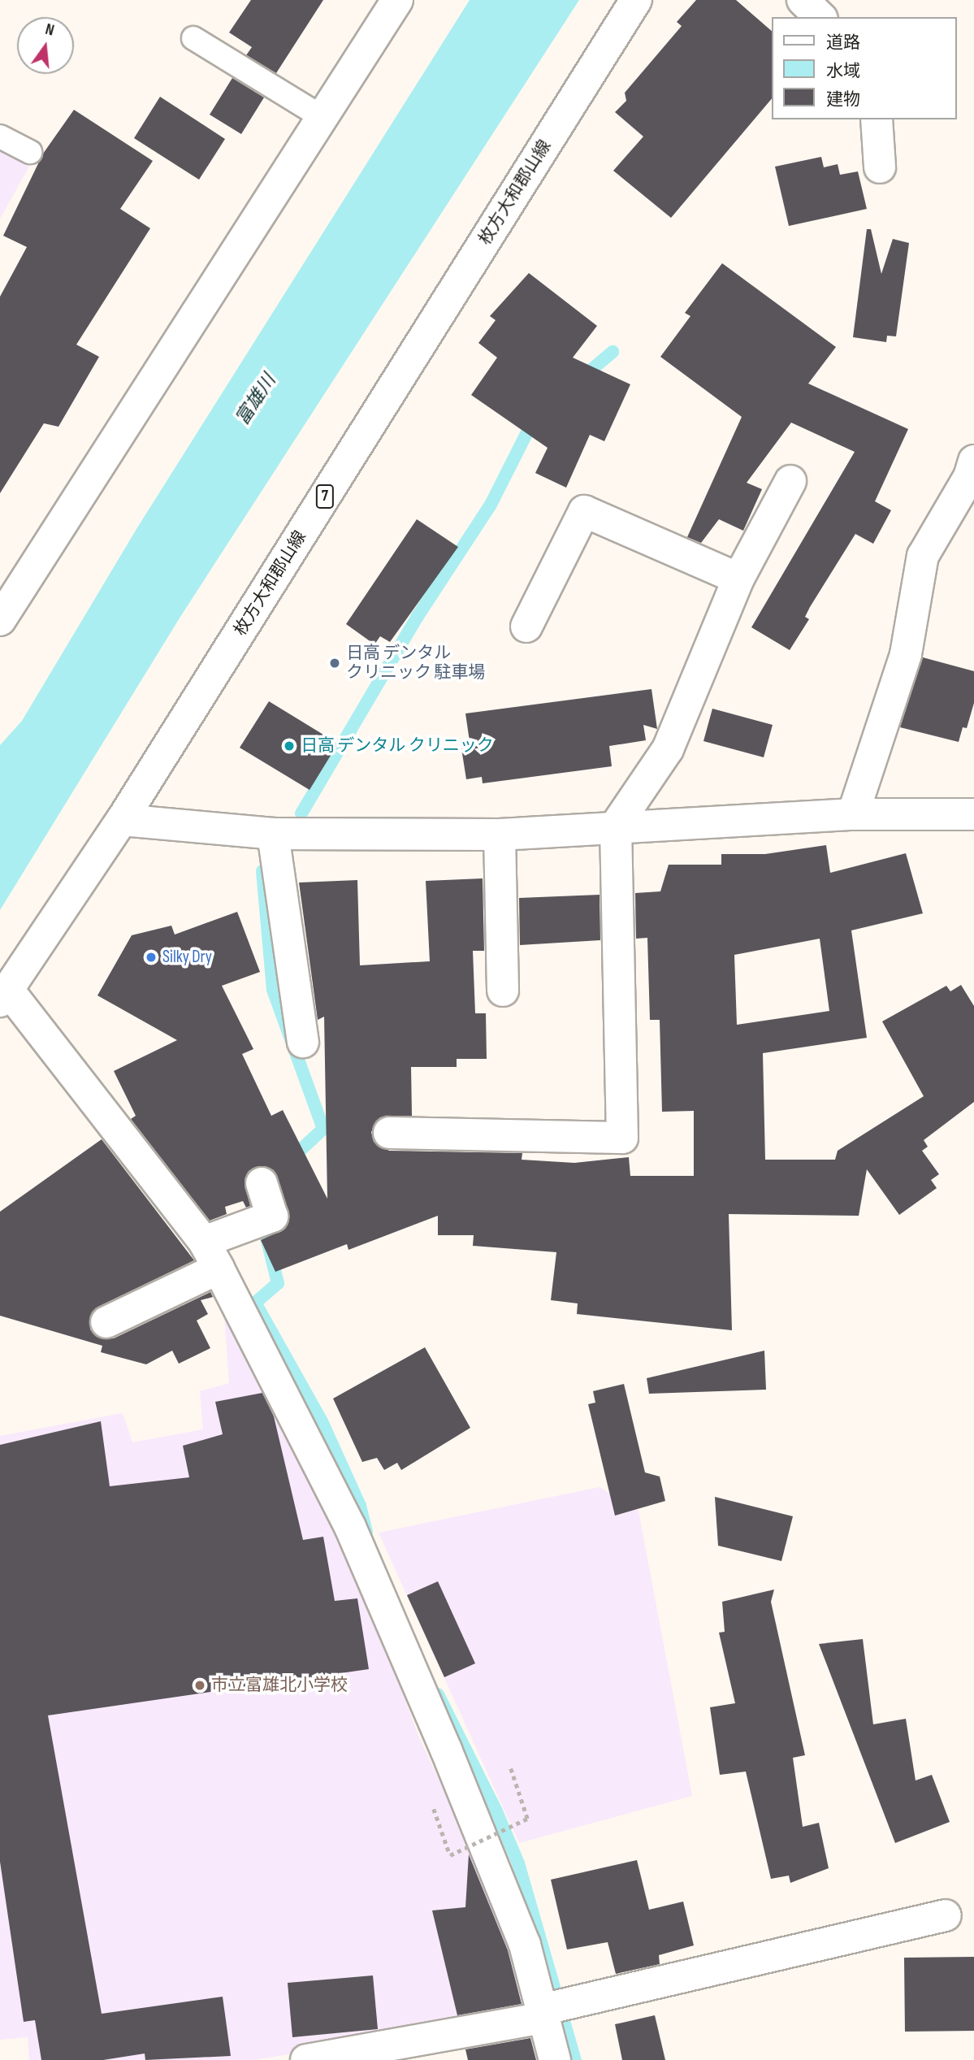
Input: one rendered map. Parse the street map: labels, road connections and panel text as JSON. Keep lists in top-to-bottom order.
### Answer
{
  "streets": {
    "street": ["枚方大和郡山線", "7"]
  },
  "water": ["富雄川"],
  "places": [
    "日高 デンタル クリニック 駐車場",
    "日高 デンタル クリニック",
    "Silky Dry",
    "市立富雄北小学校"
  ],
  "legend": ["道路", "水域", "建物"],
  "north": "top"
}
